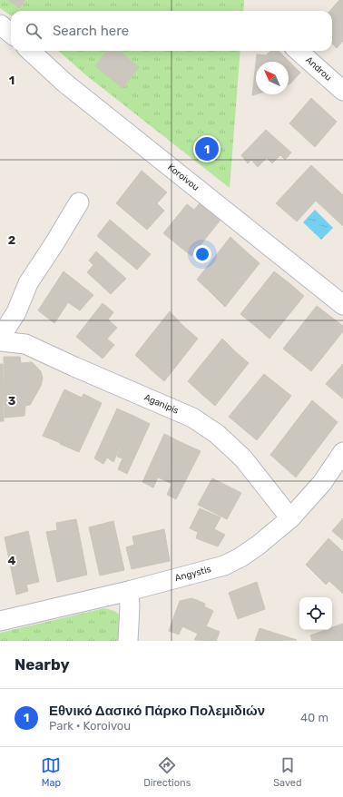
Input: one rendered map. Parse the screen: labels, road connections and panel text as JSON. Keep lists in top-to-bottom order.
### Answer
{
  "streets": {
    "street": [
      "Androu",
      "Koroivou",
      "Aganipis",
      "Angystis"
    ]
  },
  "crossings": [
    ["Aganipis", "Angystis"]
  ],
  "north": "top left",
  "page": {
    "search": "Search here",
    "pins": "1",
    "heading": "Nearby",
    "list": [
      {
        "mark": "1",
        "name": "Εθνικό Δασικό Πάρκο Πολεμιδιών",
        "note": "Park · Koroivou",
        "value": "40 m"
      }
    ],
    "nav": ["Map", "Directions", "Saved"]
  },
  "grid": {
    "rows": [
      "1",
      "2",
      "3",
      "4"
    ]
  }
}
